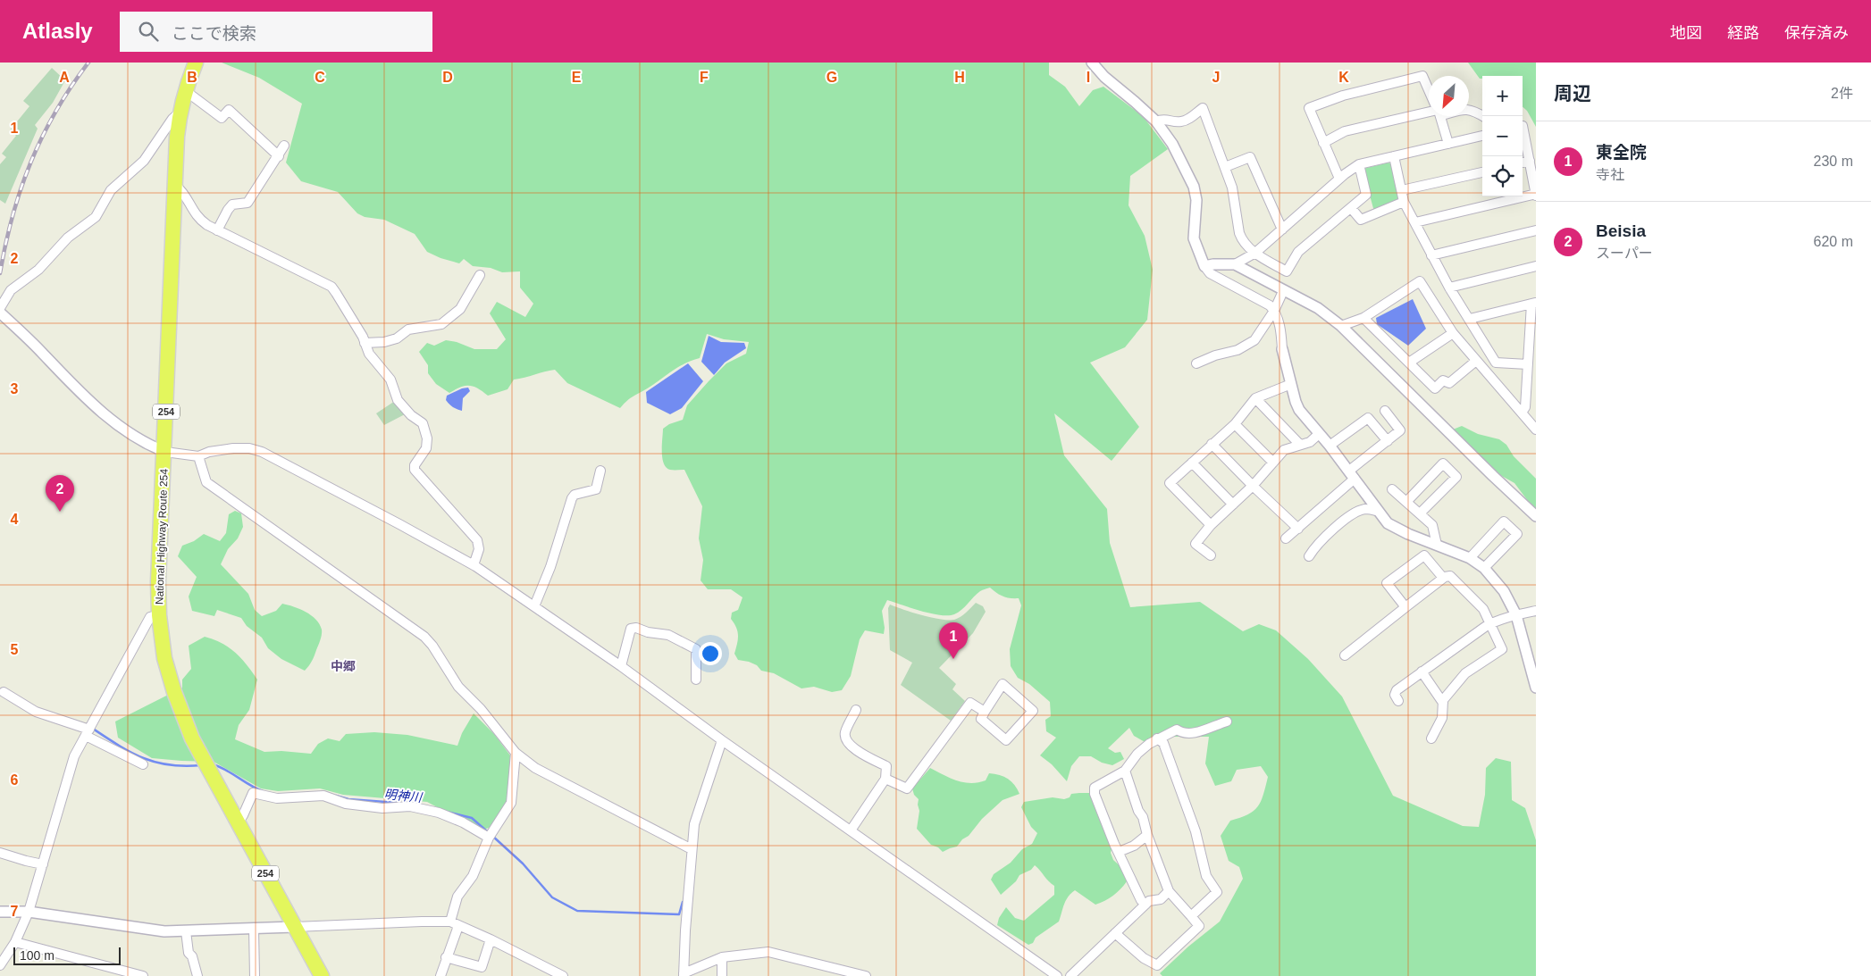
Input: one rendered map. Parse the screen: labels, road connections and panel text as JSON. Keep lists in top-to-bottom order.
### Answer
{
  "streets": {
    "highway": ["254", "National Highway Route 254"]
  },
  "districts": ["中郷"],
  "water": ["明神川"],
  "scale_bar": "100 m",
  "north": "bottom left",
  "page": {
    "header": "Atlasly",
    "search": "ここで検索",
    "nav": ["地図", "経路", "保存済み"],
    "heading": ["周辺", "2件"],
    "map_buttons": ["+", "−"],
    "list": [
      {
        "mark": "1",
        "name": "東全院",
        "note": "寺社",
        "value": "230 m"
      },
      {
        "mark": "2",
        "name": "Beisia",
        "note": "スーパー",
        "value": "620 m"
      }
    ],
    "pins": ["2", "1"],
    "scale": "100 m"
  },
  "grid": {
    "columns": [
      "A",
      "B",
      "C",
      "D",
      "E",
      "F",
      "G",
      "H",
      "I",
      "J",
      "K"
    ],
    "rows": [
      "1",
      "2",
      "3",
      "4",
      "5",
      "6",
      "7"
    ]
  }
}
